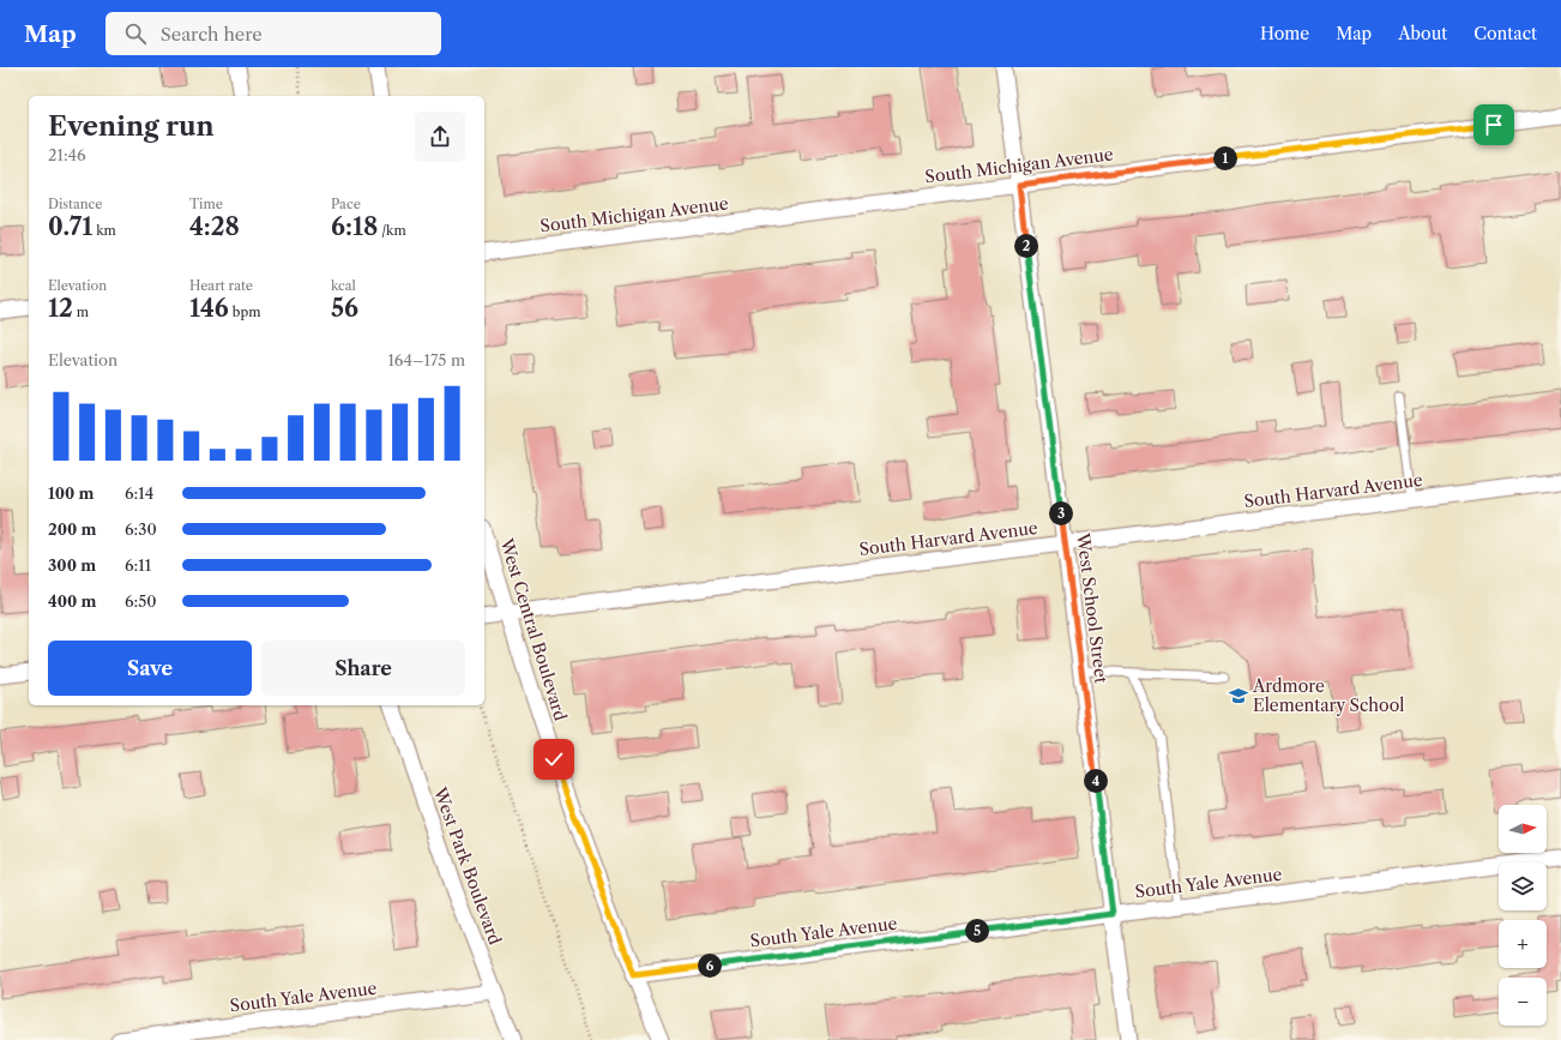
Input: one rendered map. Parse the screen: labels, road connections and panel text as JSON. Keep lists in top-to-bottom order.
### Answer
{
  "streets": {
    "street": [
      "South Michigan Avenue",
      "South Harvard Avenue",
      "West School Street",
      "West Central Boulevard",
      "West Park Boulevard",
      "South Yale Avenue"
    ]
  },
  "crossings": [
    ["South Michigan Avenue", "West School Street"],
    ["South Harvard Avenue", "West School Street"],
    ["South Harvard Avenue", "West Central Boulevard"],
    ["West School Street", "South Yale Avenue"],
    ["West Central Boulevard", "South Yale Avenue"],
    ["West Park Boulevard", "South Yale Avenue"]
  ],
  "places": {
    "school or university": ["Ardmore Elementary School"]
  },
  "north": "right",
  "page": {
    "header": "Map",
    "search": "Search here",
    "nav": [
      "Home",
      "Map",
      "About",
      "Contact"
    ],
    "heading": ["Evening run", "21:46"],
    "pins": [
      "1",
      "2",
      "3",
      "4",
      "5",
      "6"
    ],
    "stats": [
      ["Distance", "0.71 km"],
      ["Time", "4:28"],
      ["Pace", "6:18 /km"],
      ["Elevation", "12 m"],
      ["Heart rate", "146 bpm"],
      ["kcal", "56"]
    ],
    "chart": ["Elevation", "164–175 m"],
    "list": [
      {
        "name": "100 m",
        "note": "6:14"
      },
      {
        "name": "200 m",
        "note": "6:30"
      },
      {
        "name": "300 m",
        "note": "6:11"
      },
      {
        "name": "400 m",
        "note": "6:50"
      }
    ],
    "buttons": ["Save", "Share"],
    "map_buttons": ["+", "−"]
  }
}
